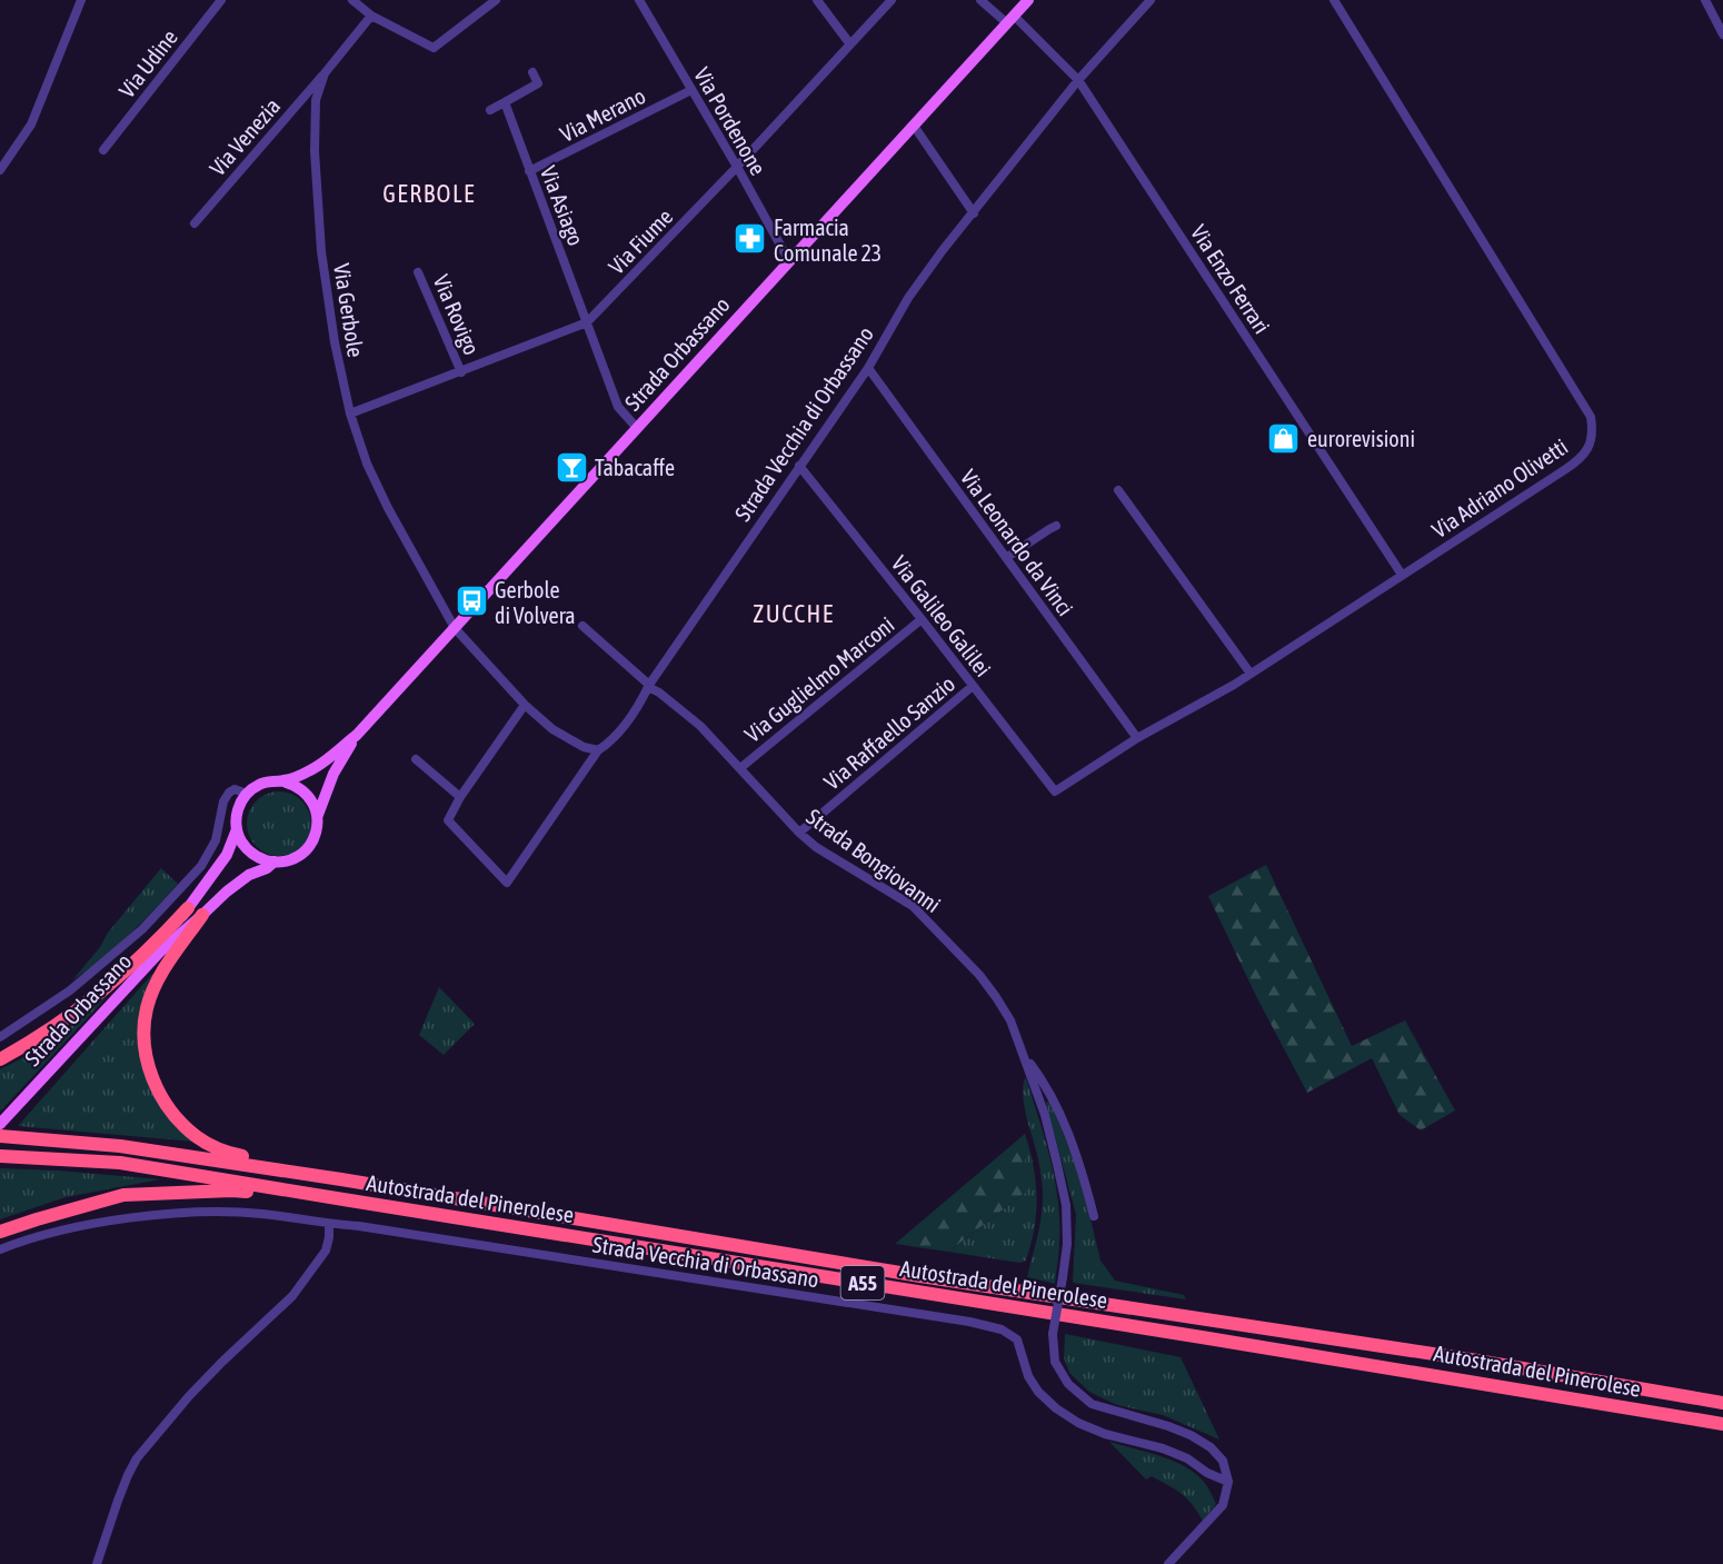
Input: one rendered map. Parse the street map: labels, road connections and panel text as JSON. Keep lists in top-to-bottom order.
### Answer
{
  "streets": {
    "highway": ["Autostrada del Pinerolese", "A55"],
    "main road": ["Strada Orbassano"],
    "street": [
      "Via Udine",
      "Via Merano",
      "Via Pordenone",
      "Via Venezia",
      "Via Asiago",
      "Via Fiume",
      "Via Enzo Ferrari",
      "Via Gerbole",
      "Via Rovigo",
      "Strada Vecchia di Orbassano",
      "Via Adriano Olivetti",
      "Via Leonardo da Vinci",
      "Via Galileo Galilei",
      "Via Guglielmo Marconi",
      "Via Raffaello Sanzio",
      "Strada Bongiovanni"
    ]
  },
  "crossings": [
    ["Via Merano", "Via Pordenone"],
    ["Via Merano", "Via Asiago"],
    ["Via Pordenone", "Via Fiume"],
    ["Via Pordenone", "Strada Orbassano"],
    ["Via Venezia", "Via Gerbole"],
    ["Via Asiago", "Via Fiume"],
    ["Via Asiago", "Strada Orbassano"],
    ["Via Fiume", "Via Gerbole"],
    ["Via Fiume", "Via Rovigo"],
    ["Via Enzo Ferrari", "Strada Orbassano"],
    ["Via Enzo Ferrari", "Strada Vecchia di Orbassano"],
    ["Via Enzo Ferrari", "Via Adriano Olivetti"],
    ["Via Gerbole", "Strada Orbassano"],
    ["Via Gerbole", "Strada Vecchia di Orbassano"],
    ["Strada Vecchia di Orbassano", "Via Leonardo da Vinci"],
    ["Strada Vecchia di Orbassano", "Via Galileo Galilei"],
    ["Strada Vecchia di Orbassano", "Strada Bongiovanni"],
    ["Via Adriano Olivetti", "Via Leonardo da Vinci"],
    ["Via Adriano Olivetti", "Via Galileo Galilei"],
    ["Via Galileo Galilei", "Via Guglielmo Marconi"],
    ["Via Galileo Galilei", "Via Raffaello Sanzio"],
    ["Via Guglielmo Marconi", "Strada Bongiovanni"],
    ["Via Raffaello Sanzio", "Strada Bongiovanni"]
  ],
  "districts": ["GERBOLE", "ZUCCHE"],
  "places": {
    "pharmacy": ["Farmacia Comunale 23"],
    "shop": ["eurorevisioni"],
    "bar": ["Tabacaffe"],
    "bus stop": ["Gerbole di Volvera"]
  }
}
